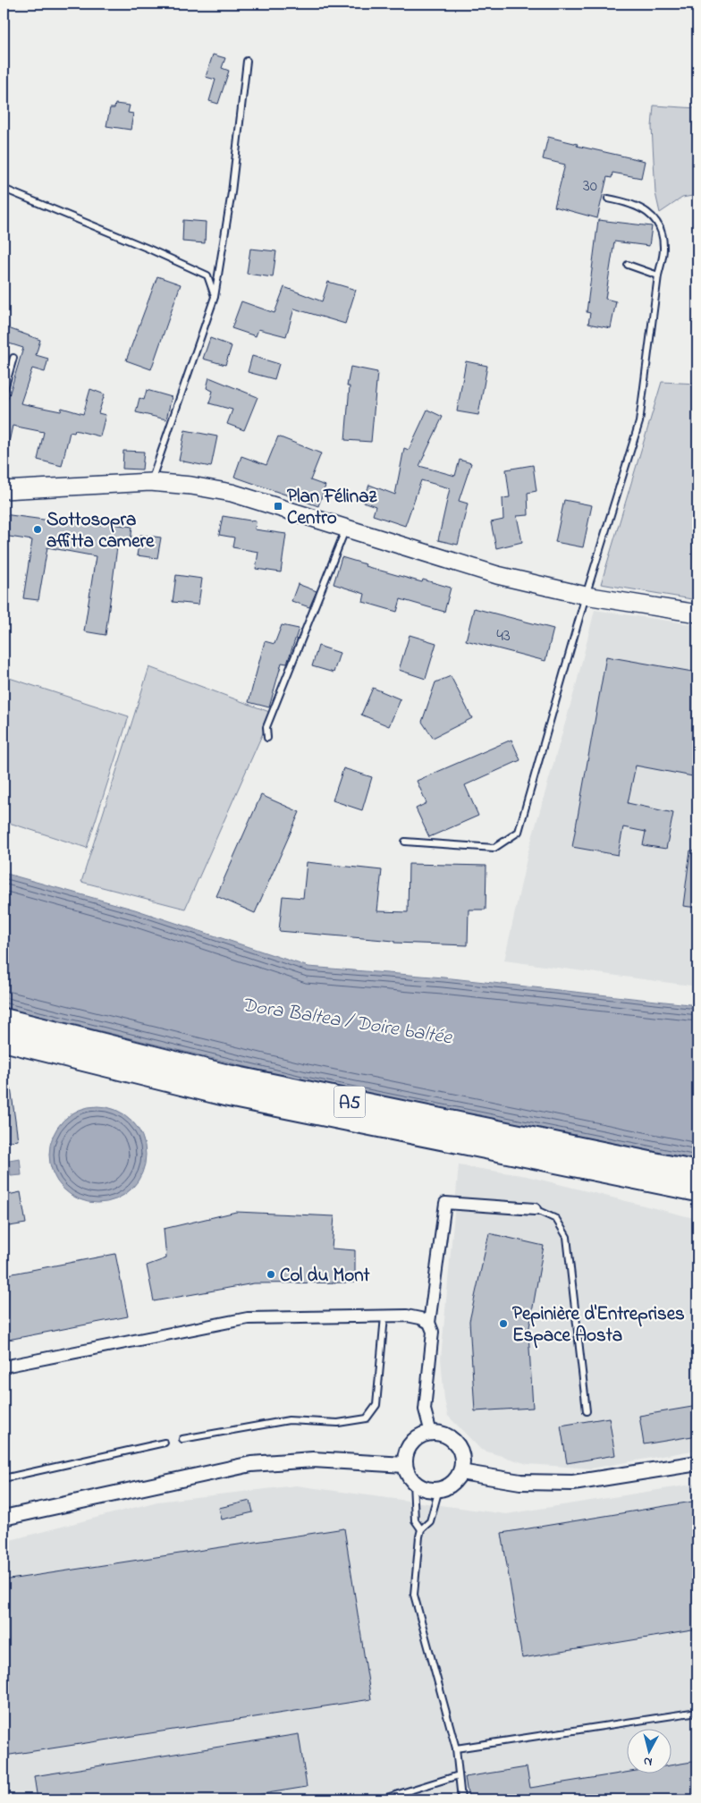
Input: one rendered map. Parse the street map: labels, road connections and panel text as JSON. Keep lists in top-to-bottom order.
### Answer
{
  "streets": {
    "highway": ["A5"]
  },
  "water": ["Dora Baltea / Doire baltée"],
  "places": {
    "transit": ["Plan Félinaz Centro"],
    "other": ["Sottosopra affitta camere", "Col du Mont", "Pepinière d'Entreprises Espace Aosta"]
  },
  "house_numbers": ["30", "43"],
  "north": "bottom"
}
